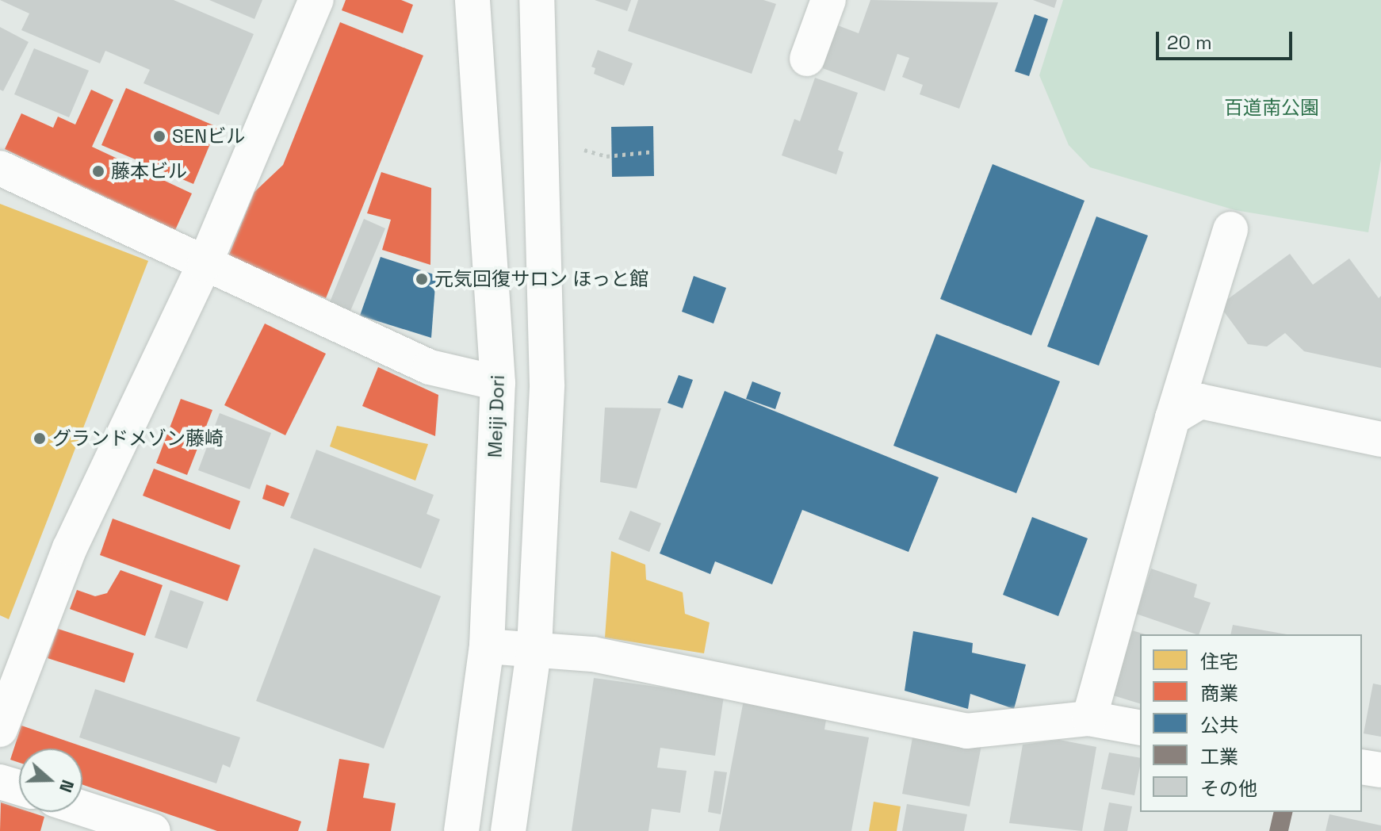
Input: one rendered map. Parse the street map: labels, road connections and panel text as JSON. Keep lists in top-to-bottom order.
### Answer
{
  "streets": {
    "street": ["Meiji Dori"]
  },
  "parks": ["百道南公園"],
  "places": [
    "SENビル",
    "藤本ビル",
    "元気回復サロン ほっと館",
    "グランドメゾン藤崎"
  ],
  "legend": [
    "住宅",
    "商業",
    "公共",
    "工業",
    "その他"
  ],
  "scale_bar": "20 m",
  "north": "right"
}
